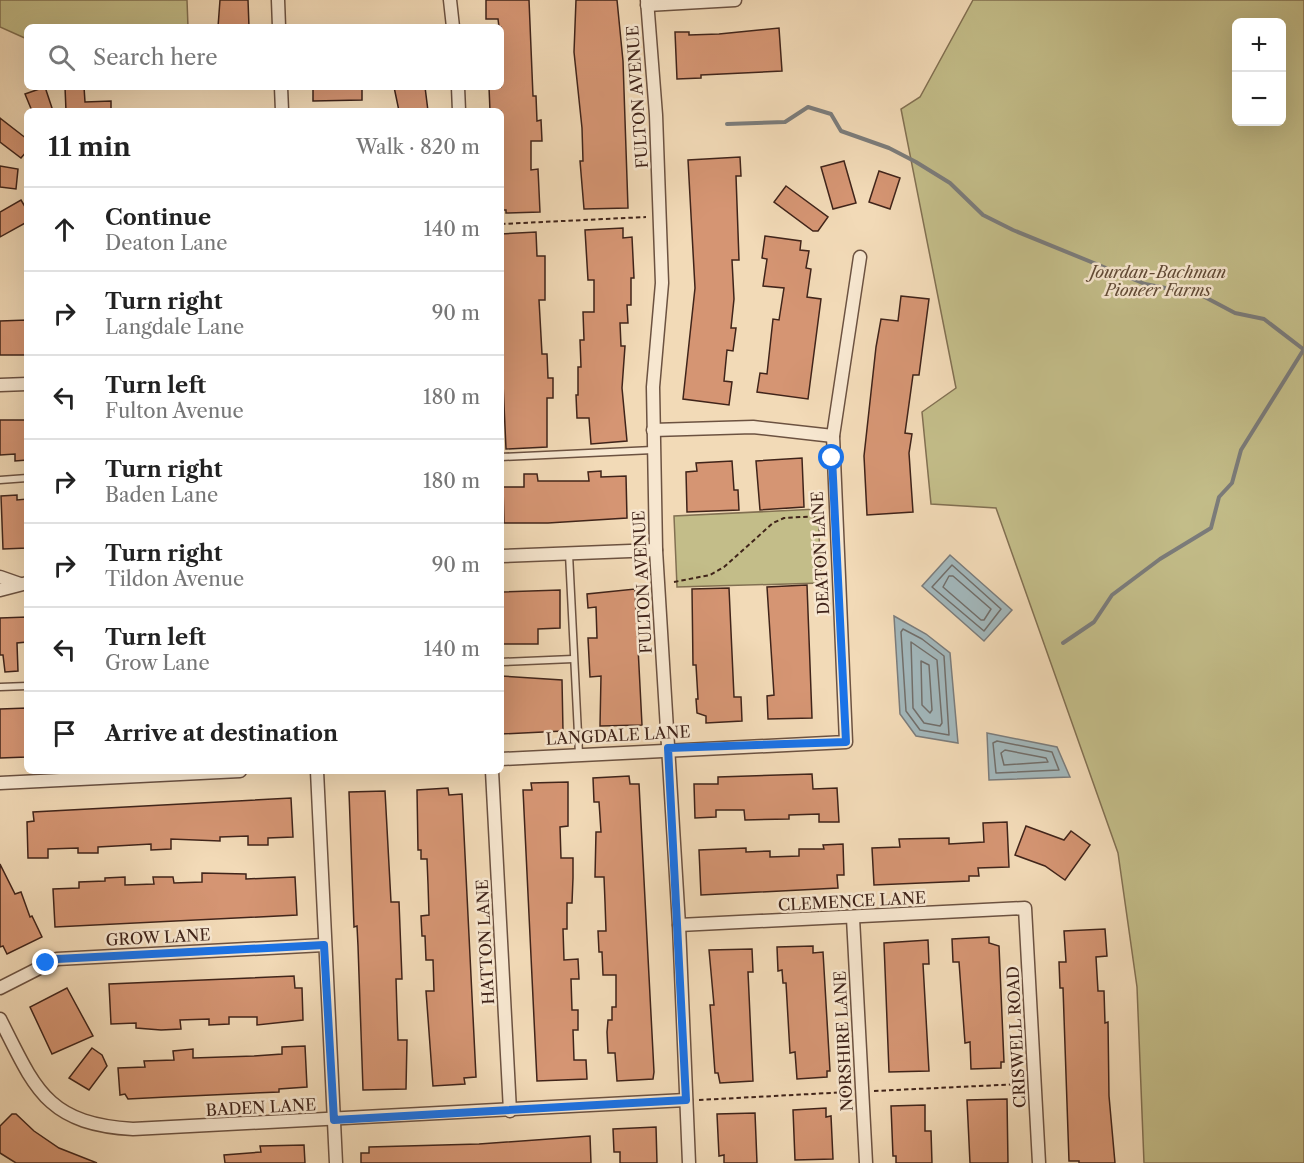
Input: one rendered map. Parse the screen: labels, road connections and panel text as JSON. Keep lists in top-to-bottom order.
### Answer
{
  "streets": {
    "street": [
      "FULTON AVENUE",
      "DEATON LANE",
      "LANGDALE LANE",
      "CLEMENCE LANE",
      "GROW LANE",
      "HATTON LANE",
      "CRISWELL ROAD",
      "NORSHIRE LANE",
      "BADEN LANE"
    ]
  },
  "crossings": [
    ["FULTON AVENUE", "LANGDALE LANE"],
    ["FULTON AVENUE", "CLEMENCE LANE"],
    ["FULTON AVENUE", "BADEN LANE"],
    ["DEATON LANE", "LANGDALE LANE"],
    ["CLEMENCE LANE", "CRISWELL ROAD"],
    ["CLEMENCE LANE", "NORSHIRE LANE"],
    ["HATTON LANE", "BADEN LANE"]
  ],
  "parks": ["Jourdan-Bachman Pioneer Farms"],
  "page": {
    "map_buttons": ["+", "−"],
    "search": "Search here",
    "heading": ["11 min", "Walk · 820 m"],
    "list": [
      ["Continue", "Deaton Lane", "140 m"],
      ["Turn right", "Langdale Lane", "90 m"],
      ["Turn left", "Fulton Avenue", "180 m"],
      ["Turn right", "Baden Lane", "180 m"],
      ["Turn right", "Tildon Avenue", "90 m"],
      ["Turn left", "Grow Lane", "140 m"],
      "Arrive at destination"
    ]
  }
}
